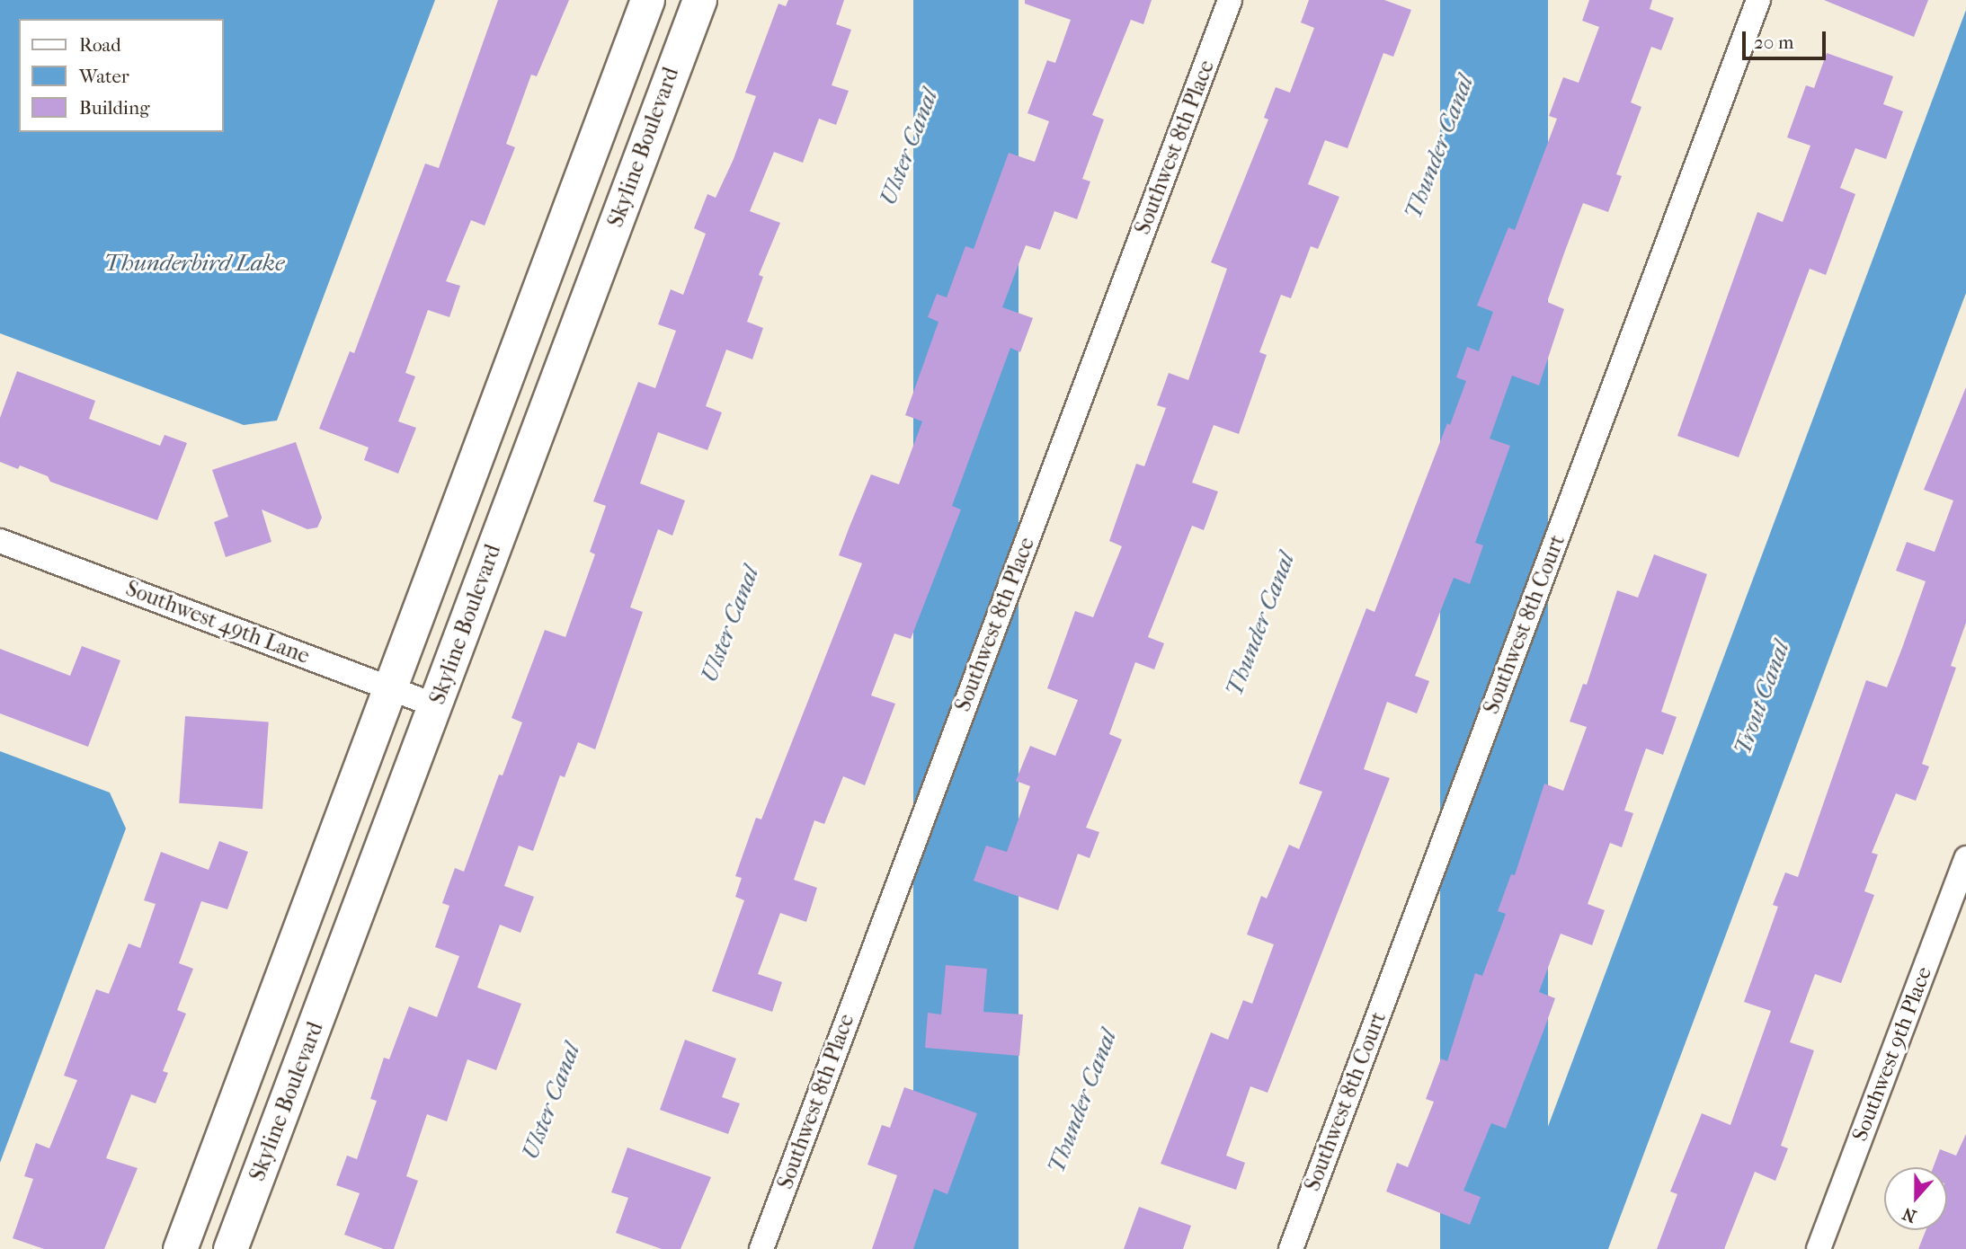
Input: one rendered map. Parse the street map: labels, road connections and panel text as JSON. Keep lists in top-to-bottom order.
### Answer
{
  "streets": {
    "street": [
      "Skyline Boulevard",
      "Southwest 8th Place",
      "Southwest 49th Lane",
      "Southwest 8th Court",
      "Southwest 9th Place"
    ]
  },
  "crossings": [
    ["Skyline Boulevard", "Southwest 49th Lane"]
  ],
  "water": [
    "Ulster Canal",
    "Thunder Canal",
    "Thunderbird Lake",
    "Trout Canal"
  ],
  "legend": ["Road", "Water", "Building"],
  "scale_bar": "20 m",
  "north": "bottom"
}
